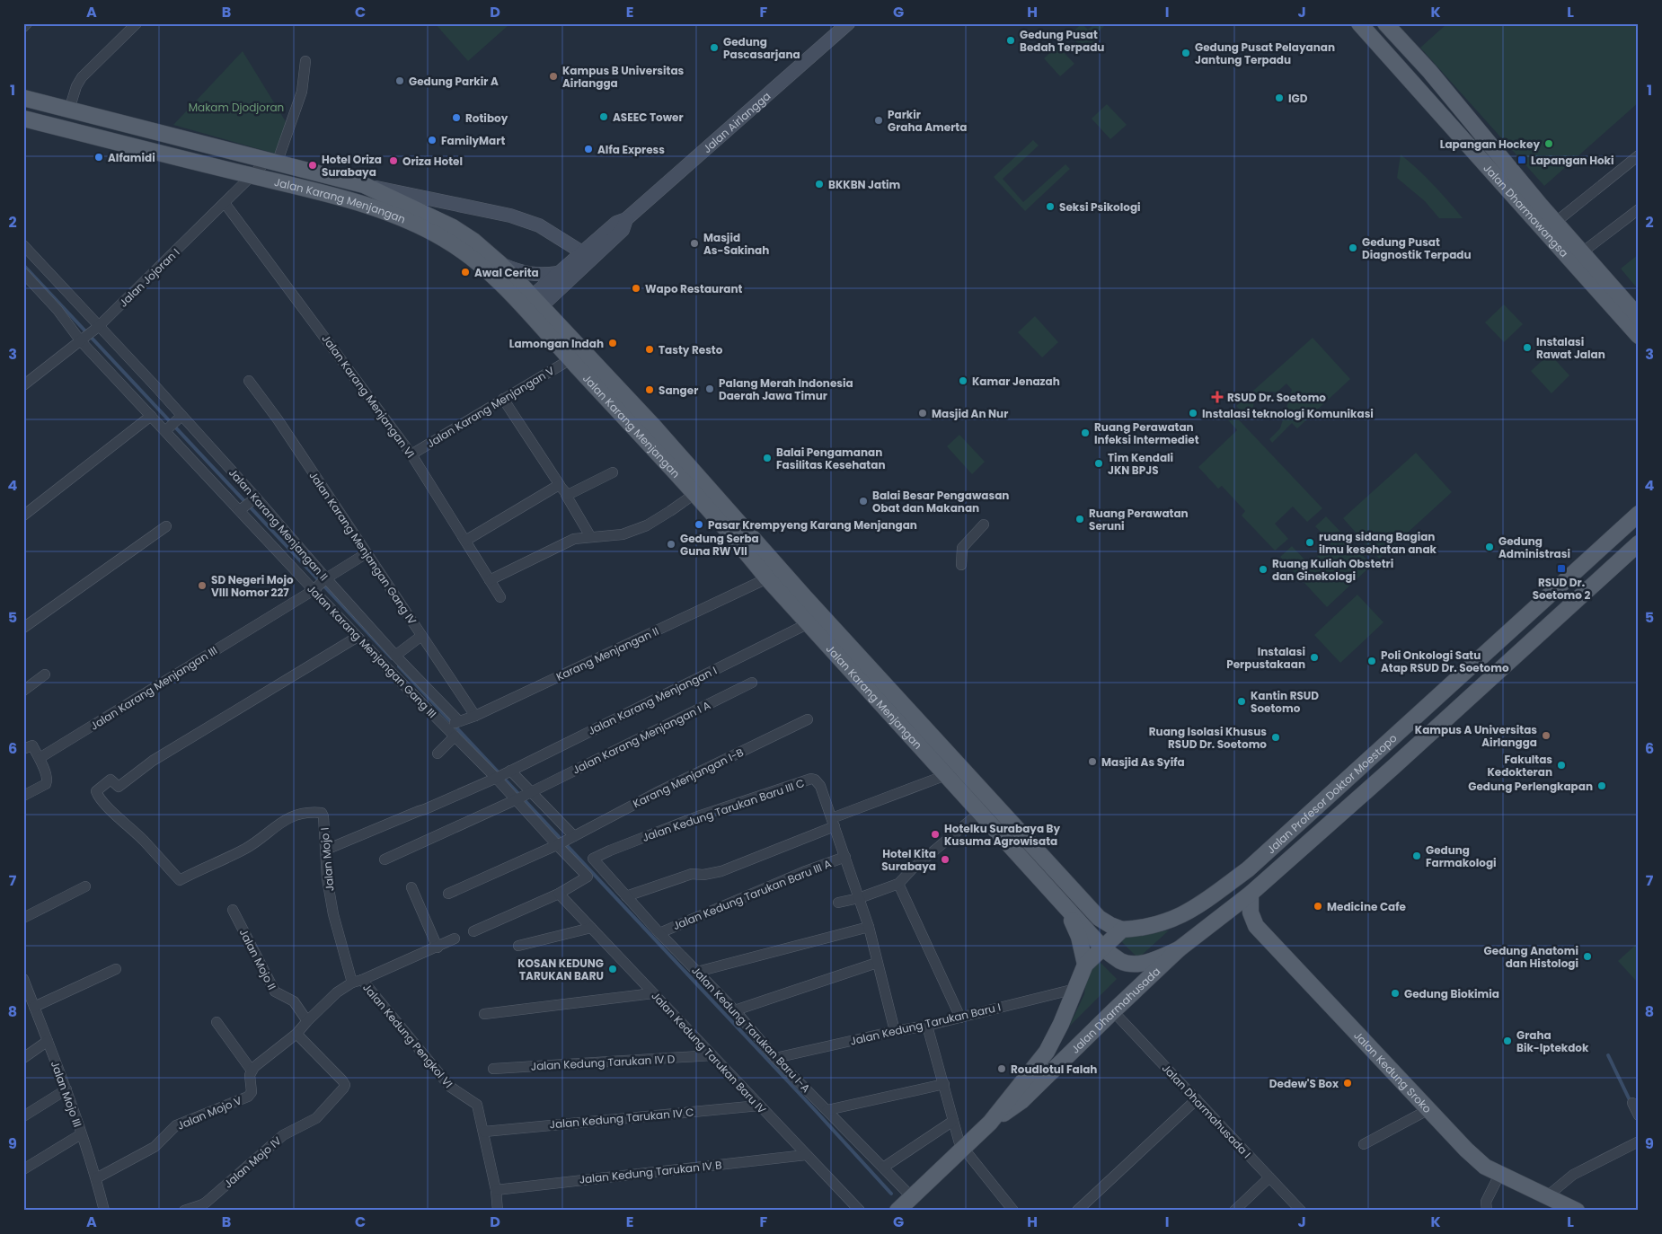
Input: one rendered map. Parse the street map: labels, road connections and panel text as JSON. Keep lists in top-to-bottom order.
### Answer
{
  "streets": {
    "main road": [
      "Jalan Airlangga",
      "Jalan Karang Menjangan",
      "Jalan Dharmawangsa",
      "Jalan Profesor Doktor Moestopo",
      "Jalan Dharmahusada",
      "Jalan Kedung Sroko"
    ],
    "street": [
      "Jalan Jojoran I",
      "Jalan Karang Menjangan VI",
      "Jalan Karang Menjangan V",
      "Jalan Karang Menjangan II",
      "Jalan Karang Menjangan Gang IV",
      "Jalan Karang Menjangan Gang III",
      "Karang Menjangan II",
      "Jalan Karang Menjangan III",
      "Jalan Karang Menjangan I",
      "Jalan Karang Menjangan I A",
      "Karang Menjangan I-B",
      "Jalan Kedung Tarukan Baru III C",
      "Jalan Mojo I",
      "Jalan Kedung Tarukan Baru III A",
      "Jalan Mojo II",
      "Jalan Kedung Tarukan Baru I",
      "Jalan Kedung Tarukan Baru I-A",
      "Jalan Kedung Pengkol VI",
      "Jalan Kedung Tarukan Baru IV",
      "Jalan Kedung Tarukan IV D",
      "Jalan Mojo III",
      "Jalan Dharmahusada I",
      "Jalan Mojo V",
      "Jalan Kedung Tarukan IV C",
      "Jalan Mojo IV",
      "Jalan Kedung Tarukan IV B"
    ]
  },
  "crossings": [
    ["Jalan Airlangga", "Jalan Karang Menjangan"],
    ["Jalan Karang Menjangan", "Jalan Jojoran I"],
    ["Jalan Karang Menjangan", "Jalan Karang Menjangan V"],
    ["Jalan Karang Menjangan", "Karang Menjangan II"],
    ["Jalan Karang Menjangan", "Jalan Karang Menjangan I"],
    ["Jalan Karang Menjangan", "Jalan Profesor Doktor Moestopo"],
    ["Jalan Karang Menjangan", "Jalan Dharmahusada"],
    ["Jalan Jojoran I", "Jalan Karang Menjangan VI"],
    ["Jalan Jojoran I", "Jalan Karang Menjangan II"],
    ["Jalan Jojoran I", "Jalan Karang Menjangan Gang III"],
    ["Jalan Karang Menjangan VI", "Jalan Karang Menjangan V"],
    ["Jalan Karang Menjangan II", "Karang Menjangan II"],
    ["Jalan Karang Menjangan II", "Jalan Karang Menjangan III"],
    ["Jalan Karang Menjangan Gang IV", "Karang Menjangan II"],
    ["Jalan Karang Menjangan Gang IV", "Jalan Karang Menjangan III"],
    ["Jalan Karang Menjangan Gang III", "Karang Menjangan II"],
    ["Jalan Karang Menjangan Gang III", "Jalan Karang Menjangan III"],
    ["Jalan Karang Menjangan Gang III", "Jalan Karang Menjangan I"],
    ["Jalan Karang Menjangan Gang III", "Jalan Karang Menjangan I A"],
    ["Jalan Karang Menjangan Gang III", "Karang Menjangan I-B"],
    ["Jalan Karang Menjangan Gang III", "Jalan Mojo I"],
    ["Jalan Karang Menjangan I", "Jalan Mojo I"],
    ["Jalan Profesor Doktor Moestopo", "Jalan Dharmahusada"],
    ["Jalan Profesor Doktor Moestopo", "Jalan Kedung Sroko"],
    ["Jalan Kedung Tarukan Baru III C", "Jalan Kedung Tarukan Baru I-A"],
    ["Jalan Mojo I", "Jalan Kedung Pengkol VI"],
    ["Jalan Kedung Tarukan Baru III A", "Jalan Kedung Tarukan Baru I-A"],
    ["Jalan Dharmahusada", "Jalan Kedung Tarukan Baru I"],
    ["Jalan Dharmahusada", "Jalan Kedung Tarukan Baru I-A"],
    ["Jalan Dharmahusada", "Jalan Dharmahusada I"],
    ["Jalan Kedung Tarukan Baru I", "Jalan Kedung Tarukan Baru I-A"],
    ["Jalan Kedung Pengkol VI", "Jalan Kedung Tarukan IV C"],
    ["Jalan Kedung Pengkol VI", "Jalan Kedung Tarukan IV B"],
    ["Jalan Kedung Tarukan Baru IV", "Jalan Kedung Tarukan IV D"],
    ["Jalan Kedung Tarukan Baru IV", "Jalan Kedung Tarukan IV C"],
    ["Jalan Kedung Tarukan Baru IV", "Jalan Kedung Tarukan IV B"],
    ["Jalan Mojo III", "Jalan Mojo V"]
  ],
  "parks": ["Makam Djodjoran"],
  "places": {
    "other": [
      "Gedung Pusat Bedah Terpadu",
      "Gedung Pascasarjana",
      "Gedung Pusat Pelayanan Jantung Terpadu",
      "Kampus B Universitas Airlangga",
      "Gedung Parkir A",
      "IGD",
      "ASEEC Tower",
      "Rotiboy",
      "Parkir Graha Amerta",
      "FamilyMart",
      "Lapangan Hockey",
      "Alfa Express",
      "Alfamidi",
      "Oriza Hotel",
      "Hotel Oriza Surabaya",
      "BKKBN Jatim",
      "Seksi Psikologi",
      "Masjid As-Sakinah",
      "Gedung Pusat Diagnostik Terpadu",
      "Awal Cerita",
      "Wapo Restaurant",
      "Lamongan Indah",
      "Instalasi Rawat Jalan",
      "Tasty Resto",
      "Kamar Jenazah",
      "Palang Merah Indonesia Daerah Jawa Timur",
      "Sanger",
      "Masjid An Nur",
      "Instalasi teknologi Komunikasi",
      "Ruang Perawatan Infeksi Intermediet",
      "Balai Pengamanan Fasilitas Kesehatan",
      "Tim Kendali JKN BPJS",
      "Balai Besar Pengawasan Obat dan Makanan",
      "Ruang Perawatan Seruni",
      "Pasar Krempyeng Karang Menjangan",
      "ruang sidang Bagian ilmu kesehatan anak",
      "Gedung Serba Guna RW VII",
      "Gedung Administrasi",
      "Ruang Kuliah Obstetri dan Ginekologi",
      "SD Negeri Mojo VIII Nomor 227",
      "Instalasi Perpustakaan",
      "Poli Onkologi Satu Atap RSUD Dr. Soetomo",
      "Kantin RSUD Soetomo",
      "Kampus A Universitas Airlangga",
      "Ruang Isolasi Khusus RSUD Dr. Soetomo",
      "Masjid As Syifa",
      "Fakultas Kedokteran",
      "Gedung Perlengkapan",
      "Hotelku Surabaya By Kusuma Agrowisata",
      "Gedung Farmakologi",
      "Hotel Kita Surabaya",
      "Medicine Cafe",
      "Gedung Anatomi dan Histologi",
      "KOSAN KEDUNG TARUKAN BARU",
      "Gedung Biokimia",
      "Graha Bik-Iptekdok",
      "Roudlotul Falah",
      "Dedew'S Box"
    ],
    "transit": ["Lapangan Hoki", "RSUD Dr. Soetomo 2"],
    "health": ["RSUD Dr. Soetomo"]
  },
  "grid": {
    "columns": [
      "A",
      "B",
      "C",
      "D",
      "E",
      "F",
      "G",
      "H",
      "I",
      "J",
      "K",
      "L"
    ],
    "rows": [
      "1",
      "2",
      "3",
      "4",
      "5",
      "6",
      "7",
      "8",
      "9"
    ]
  }
}
